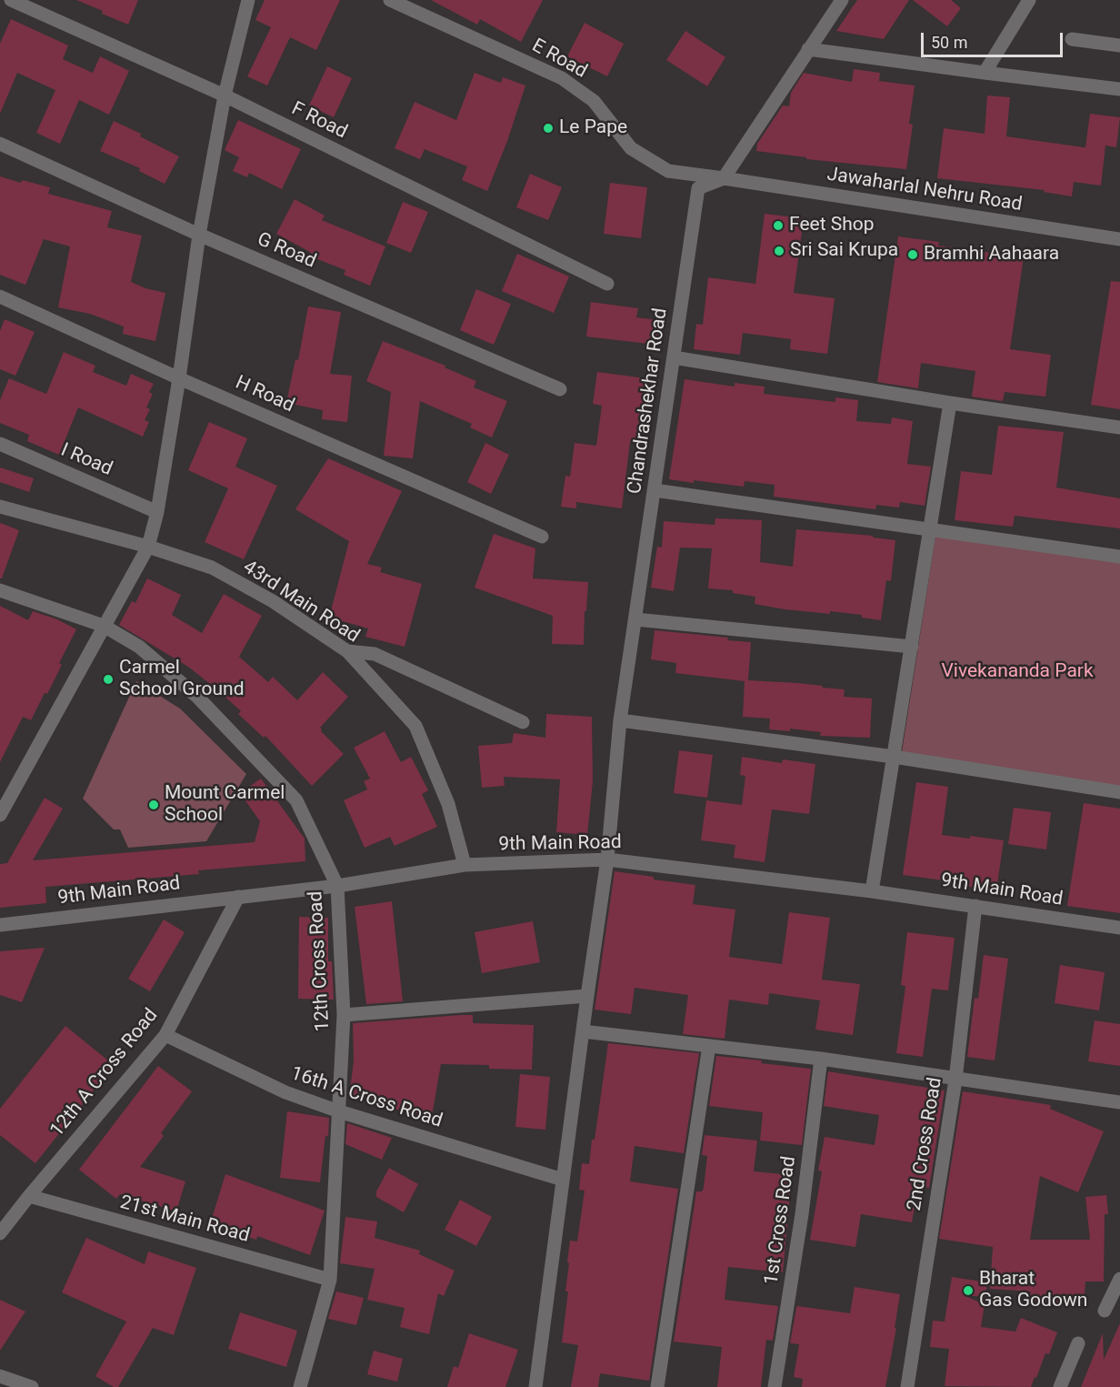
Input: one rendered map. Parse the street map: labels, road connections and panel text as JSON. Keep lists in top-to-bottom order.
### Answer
{
  "streets": {
    "street": [
      "E Road",
      "F Road",
      "Jawaharlal Nehru Road",
      "G Road",
      "H Road",
      "Chandrashekhar Road",
      "I Road",
      "43rd Main Road",
      "9th Main Road",
      "12th Cross Road",
      "12th A Cross Road",
      "16th A Cross Road",
      "2nd Cross Road",
      "21st Main Road",
      "1st Cross Road"
    ]
  },
  "crossings": [
    ["E Road", "Jawaharlal Nehru Road"],
    ["E Road", "Chandrashekhar Road"],
    ["Jawaharlal Nehru Road", "Chandrashekhar Road"],
    ["Chandrashekhar Road", "9th Main Road"],
    ["Chandrashekhar Road", "16th A Cross Road"],
    ["43rd Main Road", "9th Main Road"],
    ["9th Main Road", "12th Cross Road"],
    ["9th Main Road", "12th A Cross Road"],
    ["9th Main Road", "2nd Cross Road"],
    ["12th Cross Road", "16th A Cross Road"],
    ["12th Cross Road", "21st Main Road"],
    ["12th A Cross Road", "16th A Cross Road"],
    ["12th A Cross Road", "21st Main Road"]
  ],
  "parks": ["Vivekananda Park"],
  "places": [
    "Le Pape",
    "Feet Shop",
    "Sri Sai Krupa",
    "Bramhi Aahaara",
    "Carmel School Ground",
    "Mount Carmel School",
    "Bharat Gas Godown"
  ],
  "scale_bar": "50 m"
}
